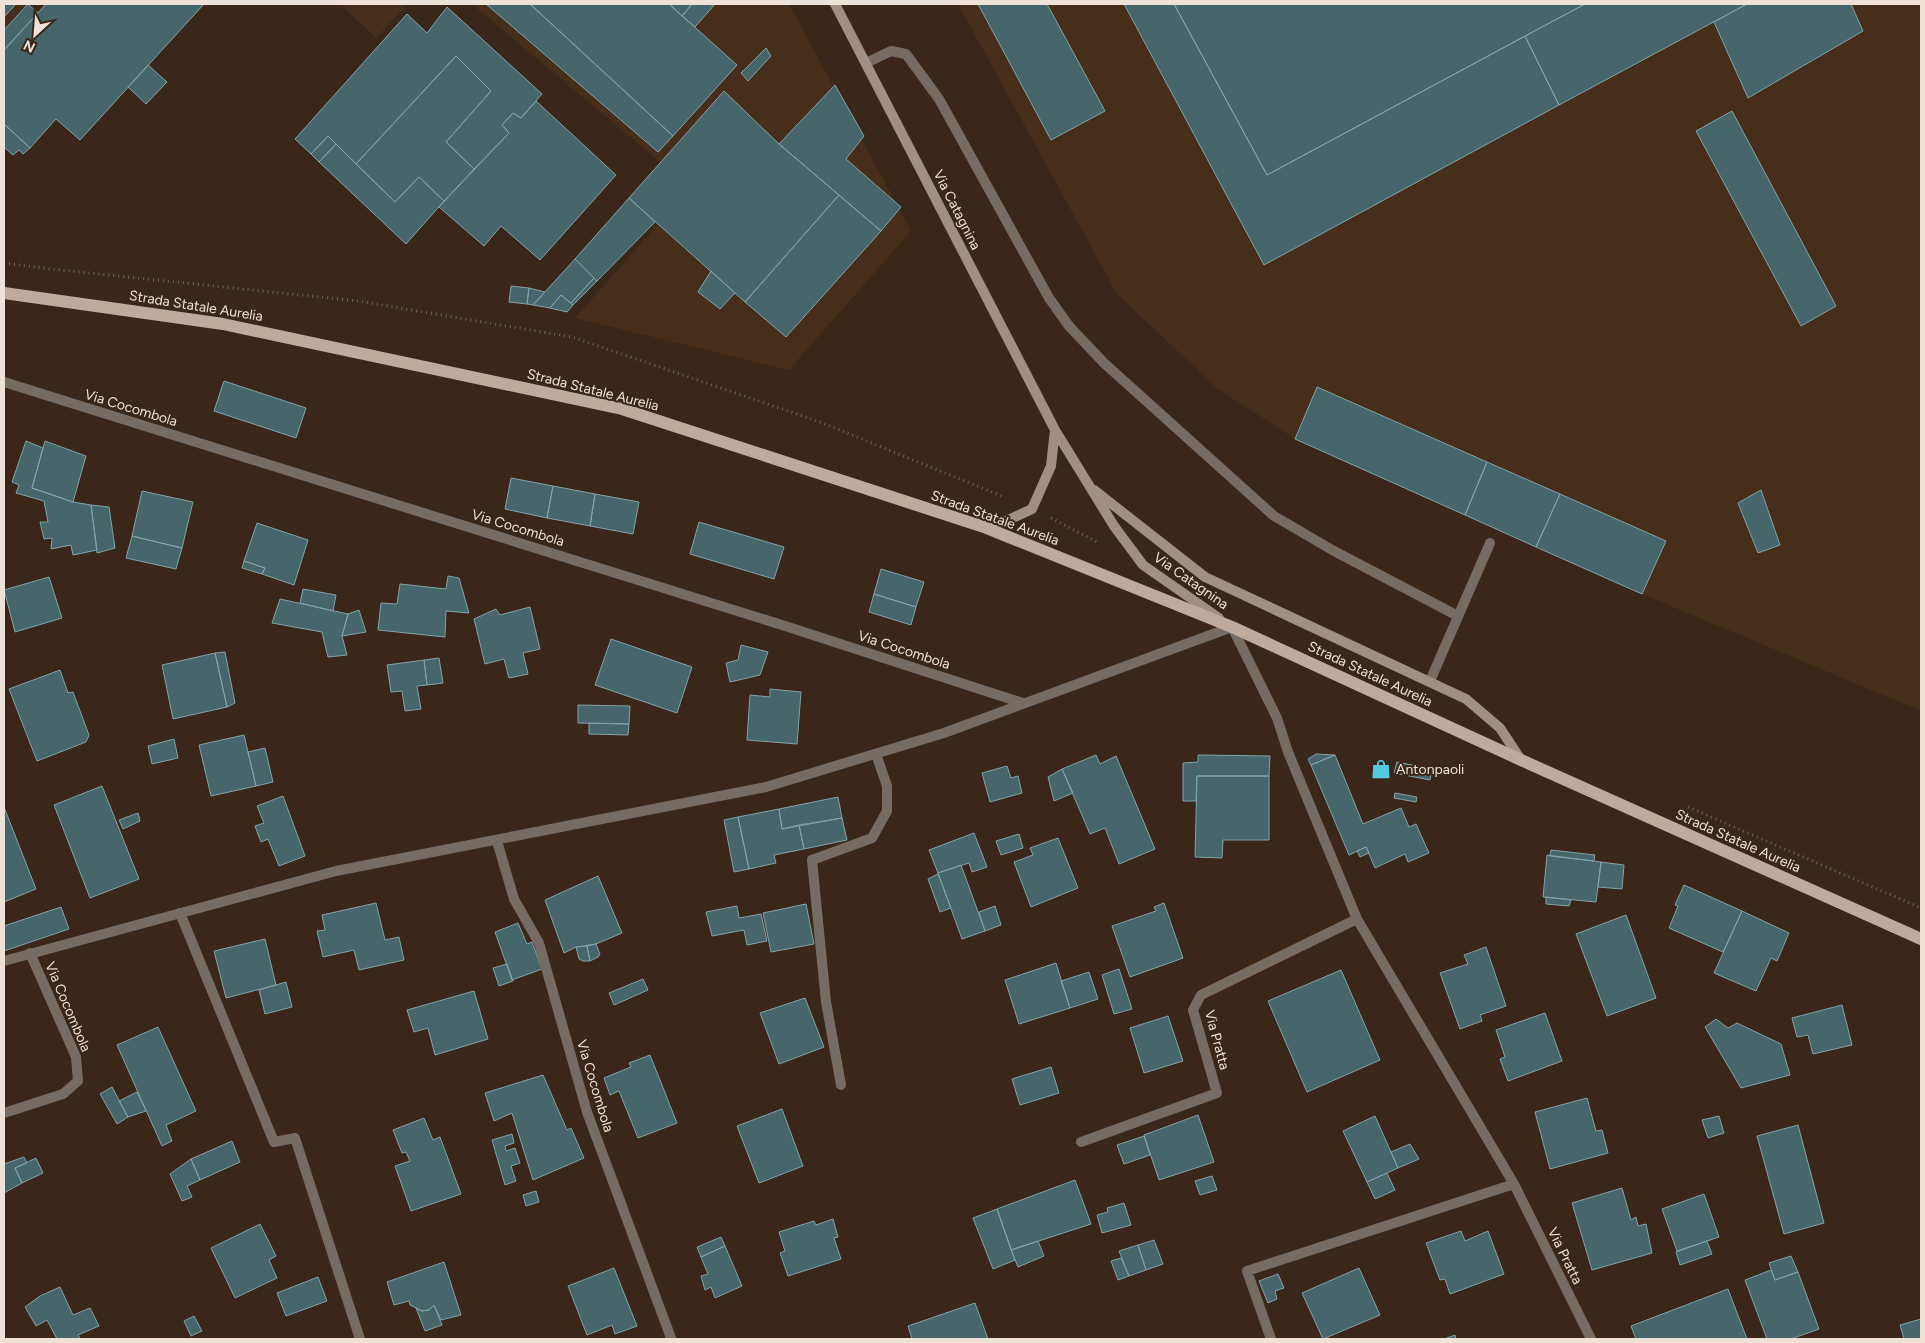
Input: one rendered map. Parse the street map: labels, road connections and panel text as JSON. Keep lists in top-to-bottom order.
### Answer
{
  "streets": {
    "main road": ["Via Catagnina", "Strada Statale Aurelia"],
    "street": ["Via Cocombola", "Via Pratta"]
  },
  "crossings": [
    ["Via Catagnina", "Strada Statale Aurelia"],
    ["Via Catagnina", "Via Cocombola"],
    ["Via Catagnina", "Via Pratta"],
    ["Strada Statale Aurelia", "Via Cocombola"],
    ["Strada Statale Aurelia", "Via Pratta"],
    ["Via Cocombola", "Via Pratta"]
  ],
  "places": {
    "shop": ["Antonpaoli"]
  },
  "north": "bottom left"
}
